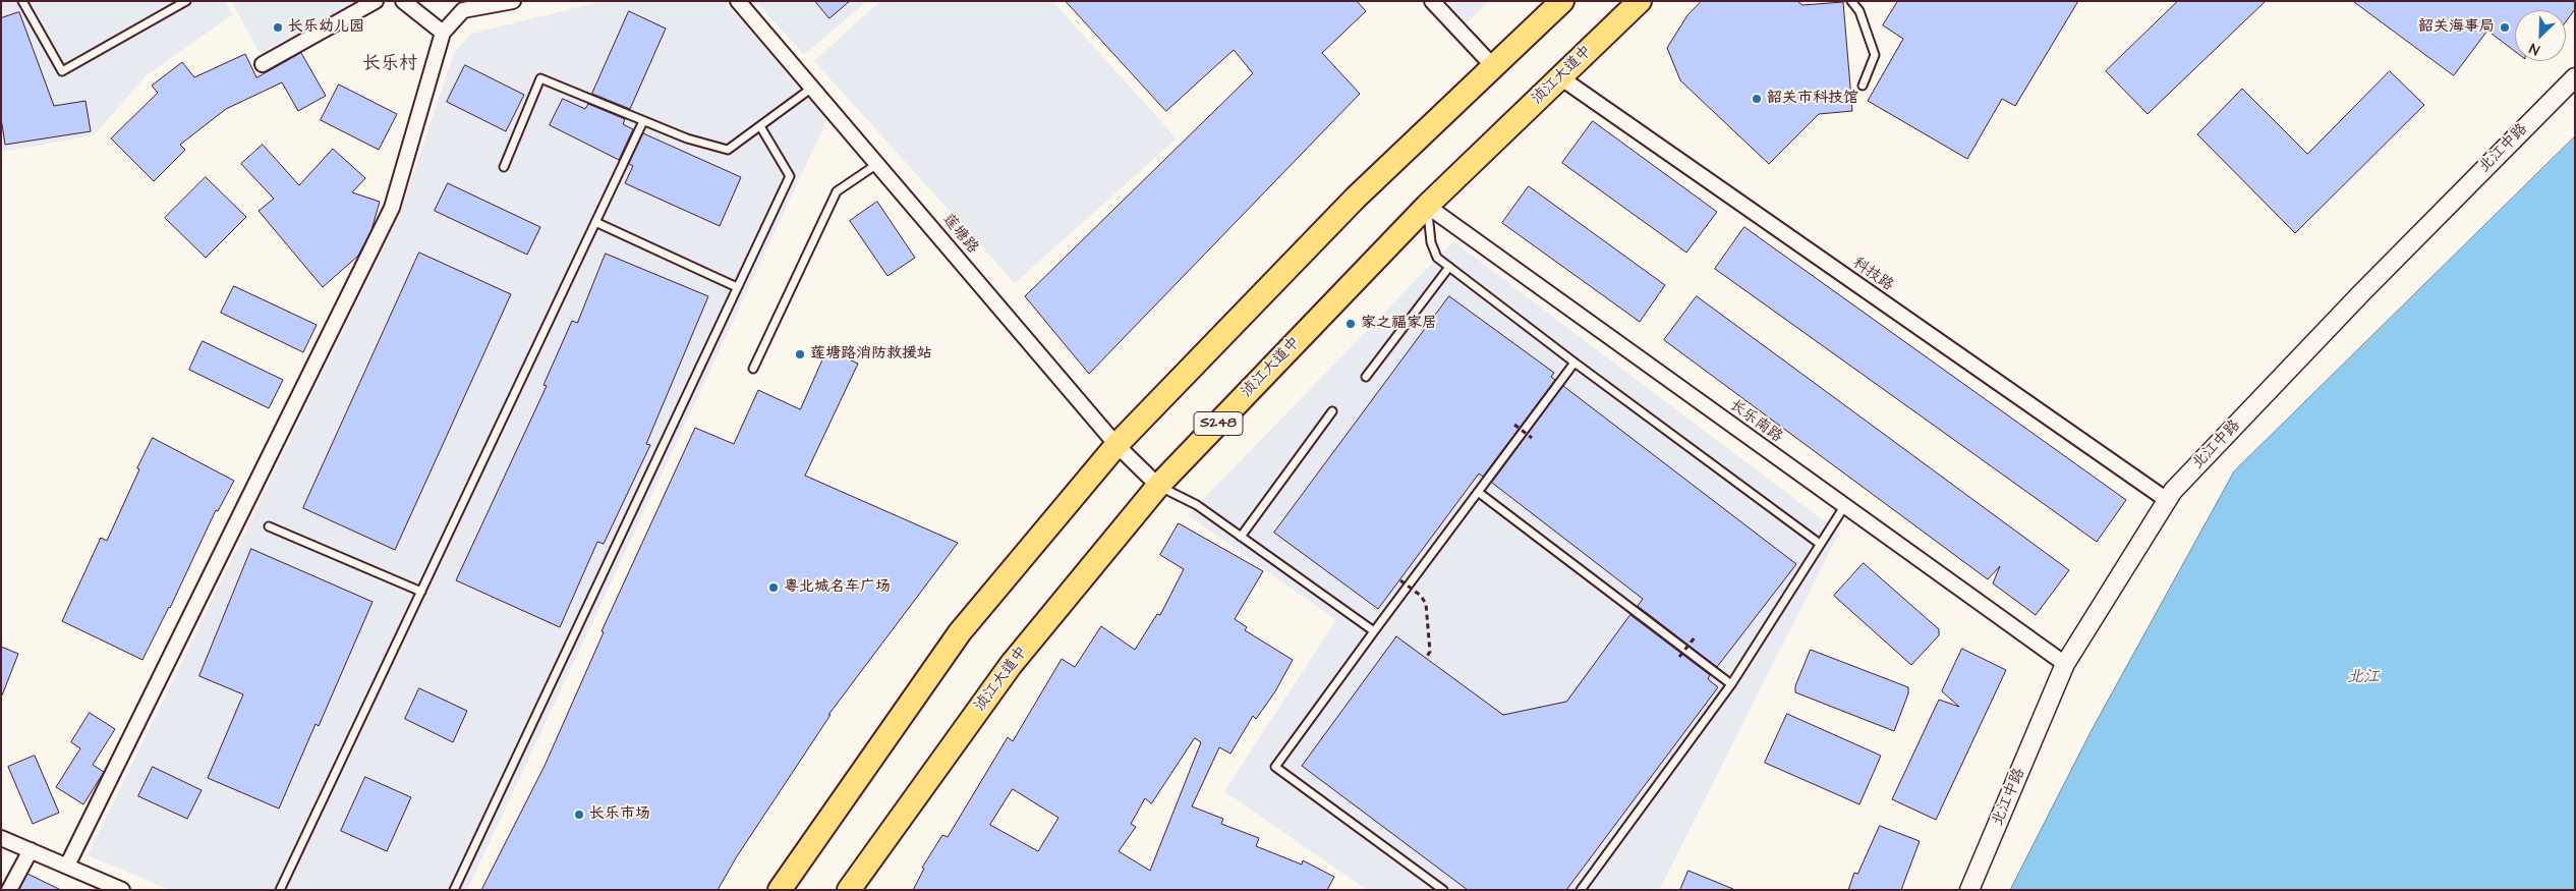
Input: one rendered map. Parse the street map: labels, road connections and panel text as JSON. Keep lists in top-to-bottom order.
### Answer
{
  "streets": {
    "main road": ["浈江大道中", "S248"],
    "street": [
      "北江中路",
      "莲塘路",
      "科技路",
      "长乐南路"
    ]
  },
  "crossings": [
    ["浈江大道中", "莲塘路"],
    ["浈江大道中", "科技路"],
    ["浈江大道中", "长乐南路"],
    ["北江中路", "科技路"],
    ["北江中路", "长乐南路"]
  ],
  "districts": ["长乐村"],
  "water": ["北江"],
  "places": [
    "长乐幼儿园",
    "韶关海事局",
    "韶关市科技馆",
    "家之福家居",
    "莲塘路消防救援站",
    "粤北城名车广场",
    "长乐市场"
  ],
  "north": "bottom left"
}
